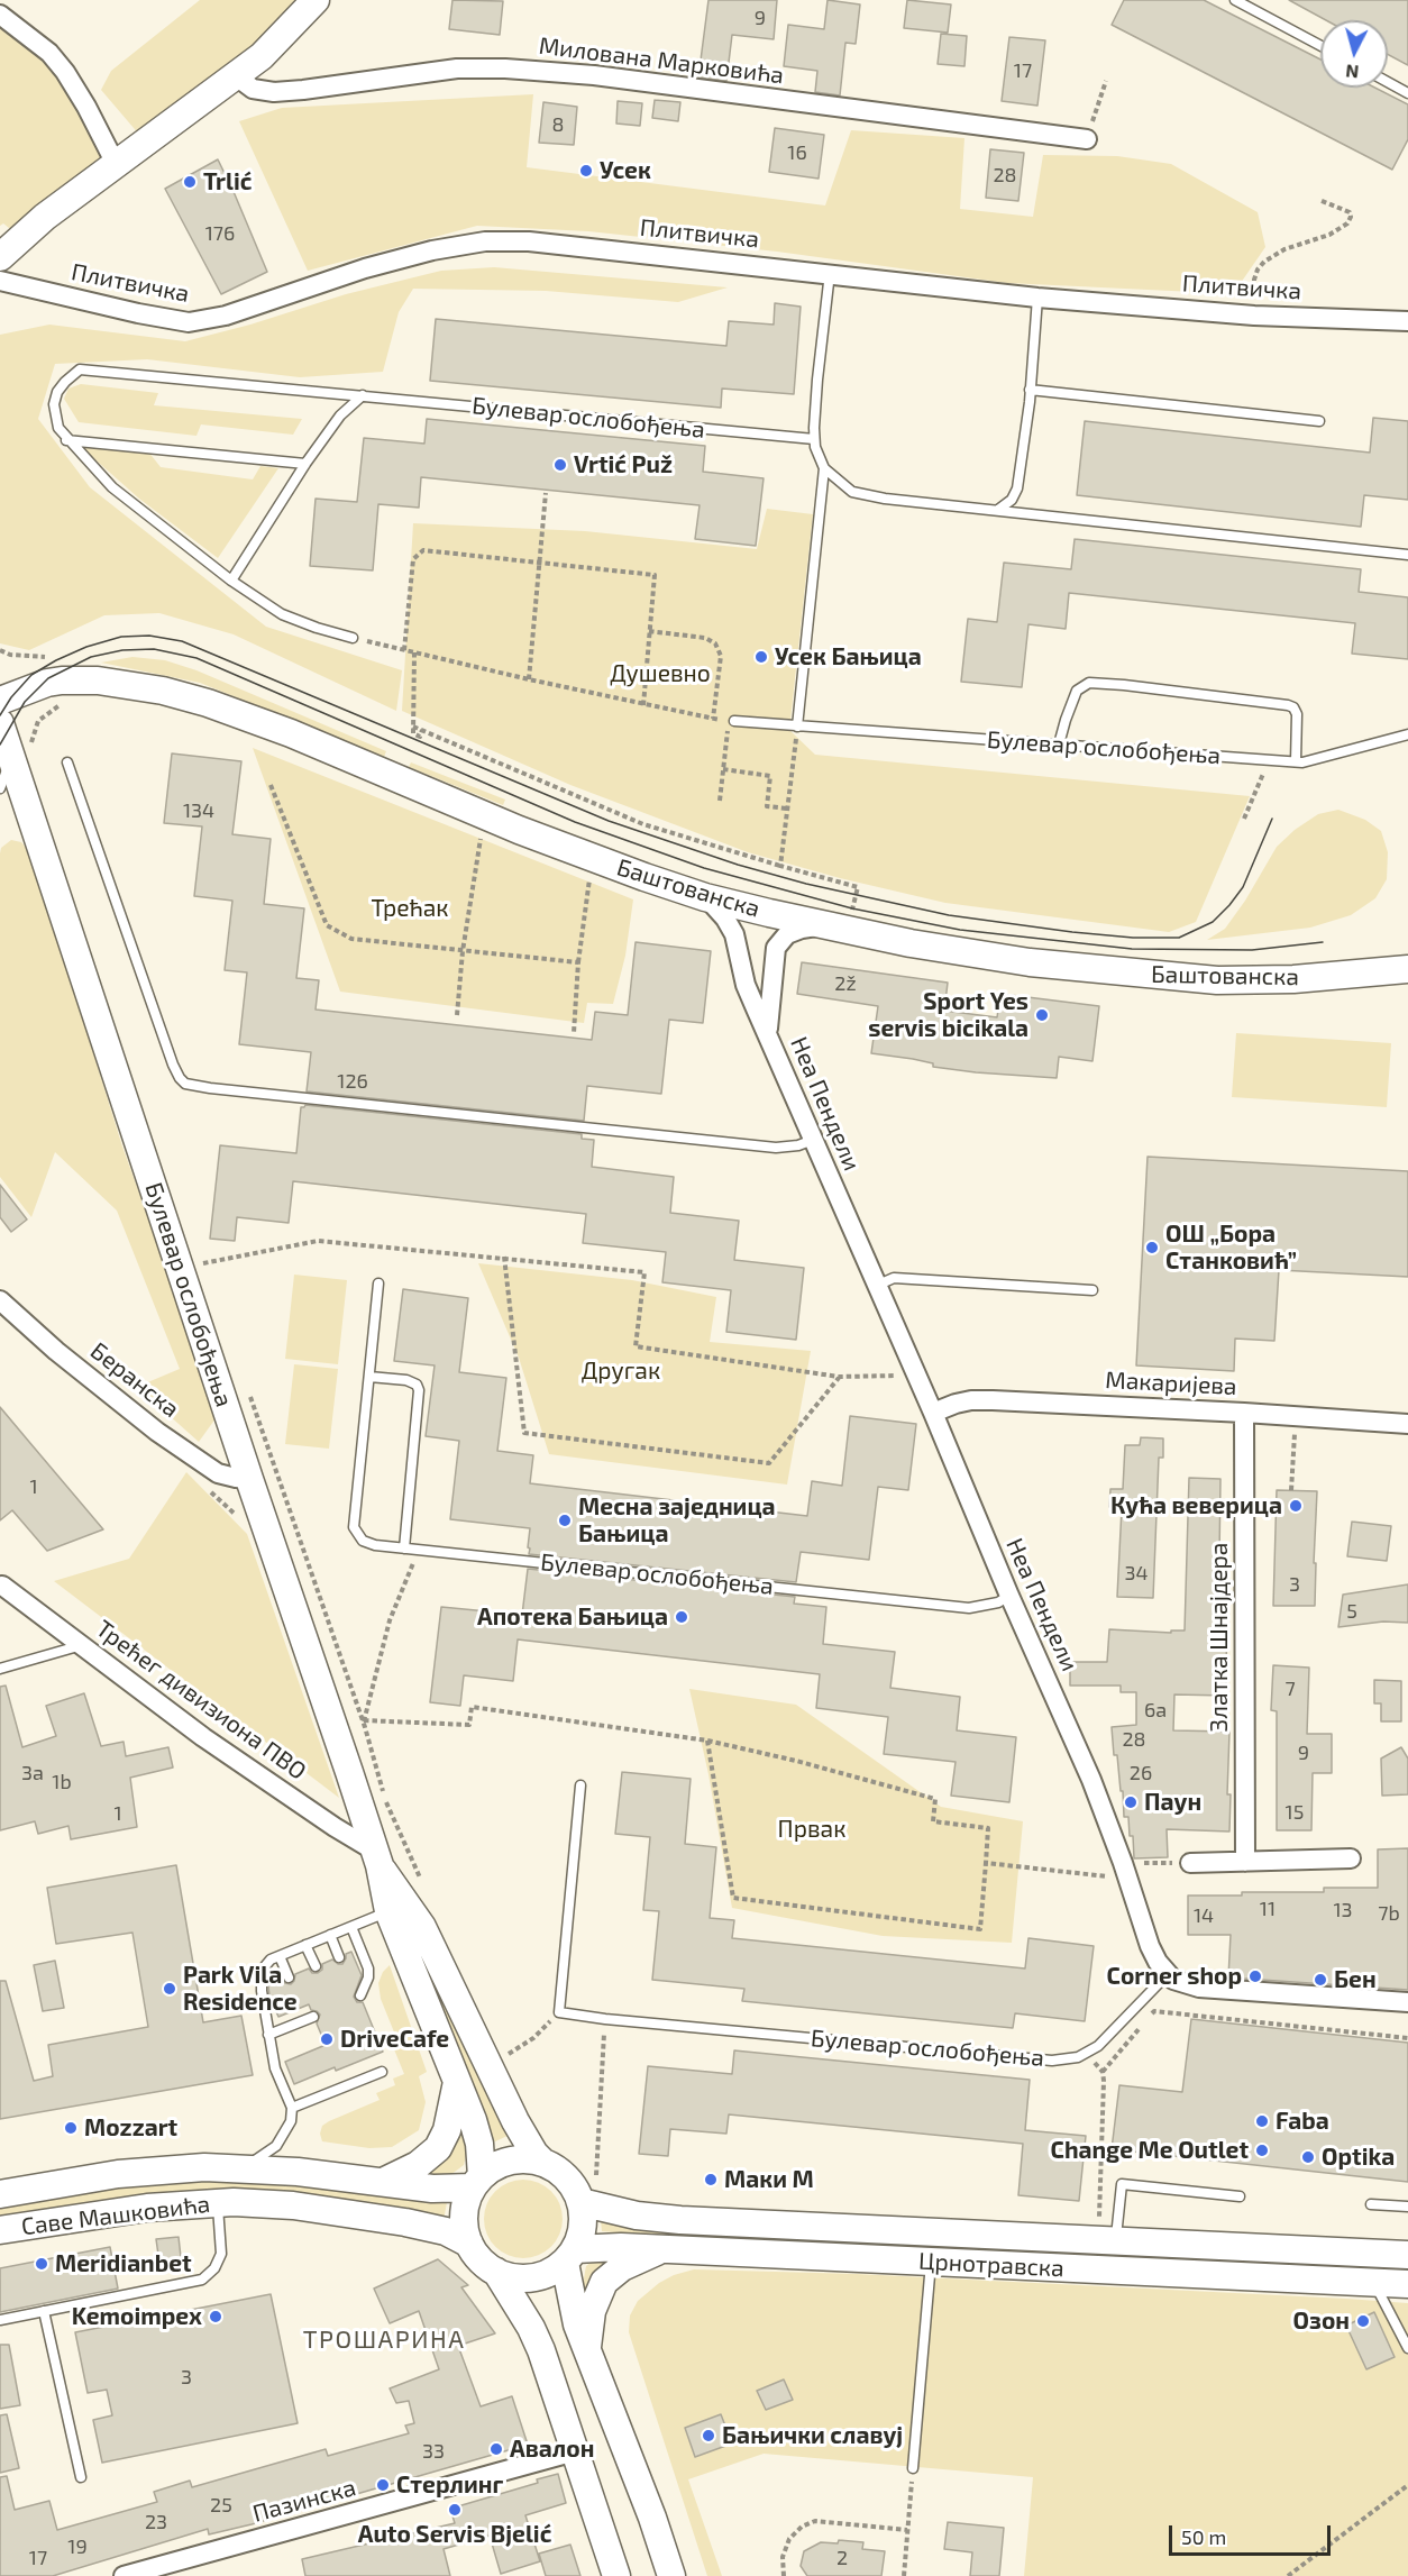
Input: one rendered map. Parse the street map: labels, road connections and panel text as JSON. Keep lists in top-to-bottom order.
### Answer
{
  "streets": {
    "main road": [
      "Булевар ослобођења",
      "Баштованска",
      "Саве Машковића",
      "Црнотравска"
    ],
    "street": [
      "Милована Марковића",
      "Плитвичка",
      "Неа Пендели",
      "Беранска",
      "Макаријева",
      "Златка Шнајдера",
      "Трећег дивизиона ПВО",
      "Пазинска"
    ]
  },
  "crossings": [
    ["Булевар ослобођења", "Неа Пендели"],
    ["Булевар ослобођења", "Беранска"],
    ["Булевар ослобођења", "Трећег дивизиона ПВО"],
    ["Булевар ослобођења", "Саве Машковића"],
    ["Булевар ослобођења", "Црнотравска"],
    ["Баштованска", "Неа Пендели"],
    ["Неа Пендели", "Макаријева"],
    ["Макаријева", "Златка Шнајдера"],
    ["Саве Машковића", "Црнотравска"]
  ],
  "districts": ["ТРОШАРИНА"],
  "parks": [
    "Душевно",
    "Трећак",
    "Другак",
    "Првак"
  ],
  "places": [
    "Усек",
    "Trlić",
    "Vrtić Puž",
    "Усек Бањица",
    "Sport Yes servis bicikala",
    "ОШ „Бора Станковић”",
    "Кућа веверица",
    "Месна заједница Бањица",
    "Апотека Бањица",
    "Паун",
    "Corner shop",
    "Бен",
    "Park Vila Residence",
    "DriveCafe",
    "Faba",
    "Mozzart",
    "Change Me Outlet",
    "Optika",
    "Маки М",
    "Meridianbet",
    "Kemoimpex",
    "Озон",
    "Бањички славуј",
    "Авалон",
    "Стерлинг",
    "Auto Servis Bjelić"
  ],
  "house_numbers": [
    "9",
    "17",
    "8",
    "16",
    "28",
    "176",
    "134",
    "2ž",
    "126",
    "1",
    "34",
    "3",
    "5",
    "7",
    "6a",
    "28",
    "9",
    "3a",
    "26",
    "1b",
    "15",
    "1",
    "11",
    "13",
    "7b",
    "14",
    "3",
    "33",
    "25",
    "23",
    "19",
    "17",
    "2"
  ],
  "scale_bar": "50 m",
  "north": "bottom"
}
